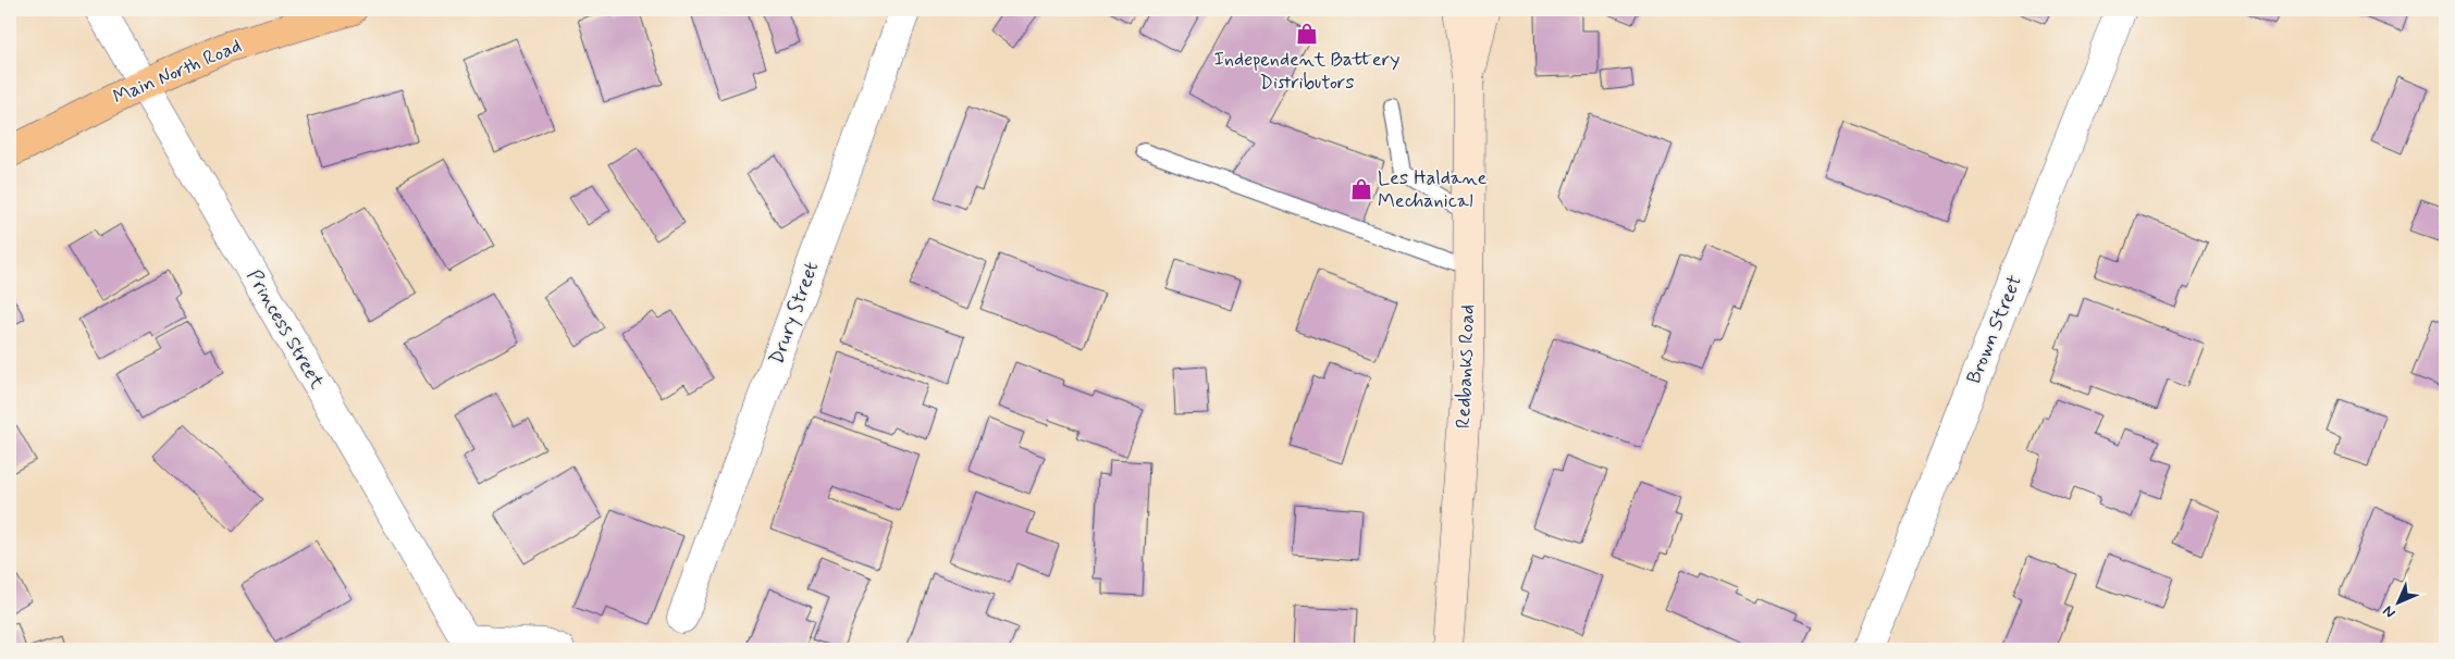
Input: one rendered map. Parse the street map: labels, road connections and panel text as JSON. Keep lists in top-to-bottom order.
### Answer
{
  "streets": {
    "main road": ["Main North Road", "Redbanks Road"],
    "street": ["Drury Street", "Princess Street", "Brown Street"]
  },
  "crossings": [
    ["Main North Road", "Princess Street"]
  ],
  "places": {
    "shop": ["Independent Battery Distributors", "Les Haldane Mechanical"]
  },
  "north": "bottom left"
}
